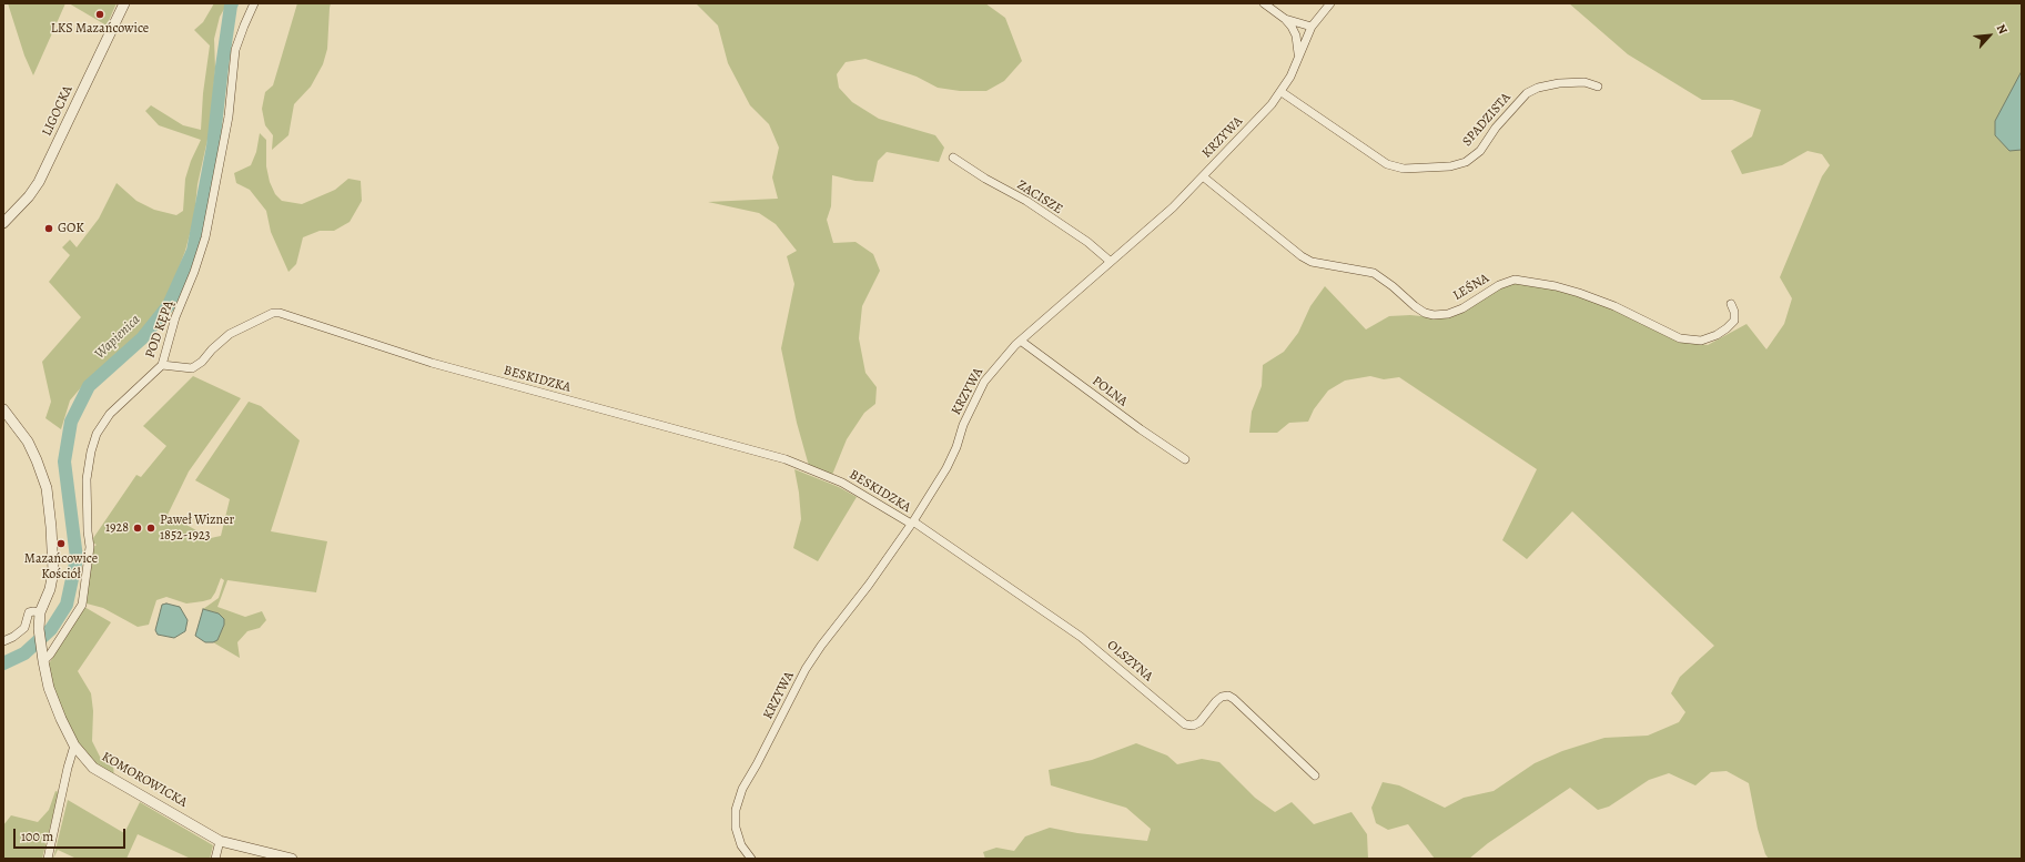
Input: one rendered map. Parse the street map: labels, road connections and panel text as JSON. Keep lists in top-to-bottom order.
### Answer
{
  "streets": {
    "street": [
      "LIGOCKA",
      "SPADZISTA",
      "KRZYWA",
      "ZACISZE",
      "LEŚNA",
      "POD KĘPĄ",
      "BESKIDZKA",
      "POLNA",
      "OLSZYNA",
      "KOMOROWICKA"
    ]
  },
  "crossings": [
    ["SPADZISTA", "KRZYWA"],
    ["KRZYWA", "ZACISZE"],
    ["KRZYWA", "LEŚNA"],
    ["KRZYWA", "BESKIDZKA"],
    ["KRZYWA", "POLNA"],
    ["KRZYWA", "OLSZYNA"],
    ["POD KĘPĄ", "BESKIDZKA"],
    ["POD KĘPĄ", "KOMOROWICKA"],
    ["BESKIDZKA", "OLSZYNA"]
  ],
  "water": ["Wapienica"],
  "places": [
    "LKS Mazańcowice",
    "GOK",
    "1928",
    "Paweł Wizner 1852-1923",
    "Mazańcowice Kościół"
  ],
  "scale_bar": "100 m",
  "north": "top right"
}
